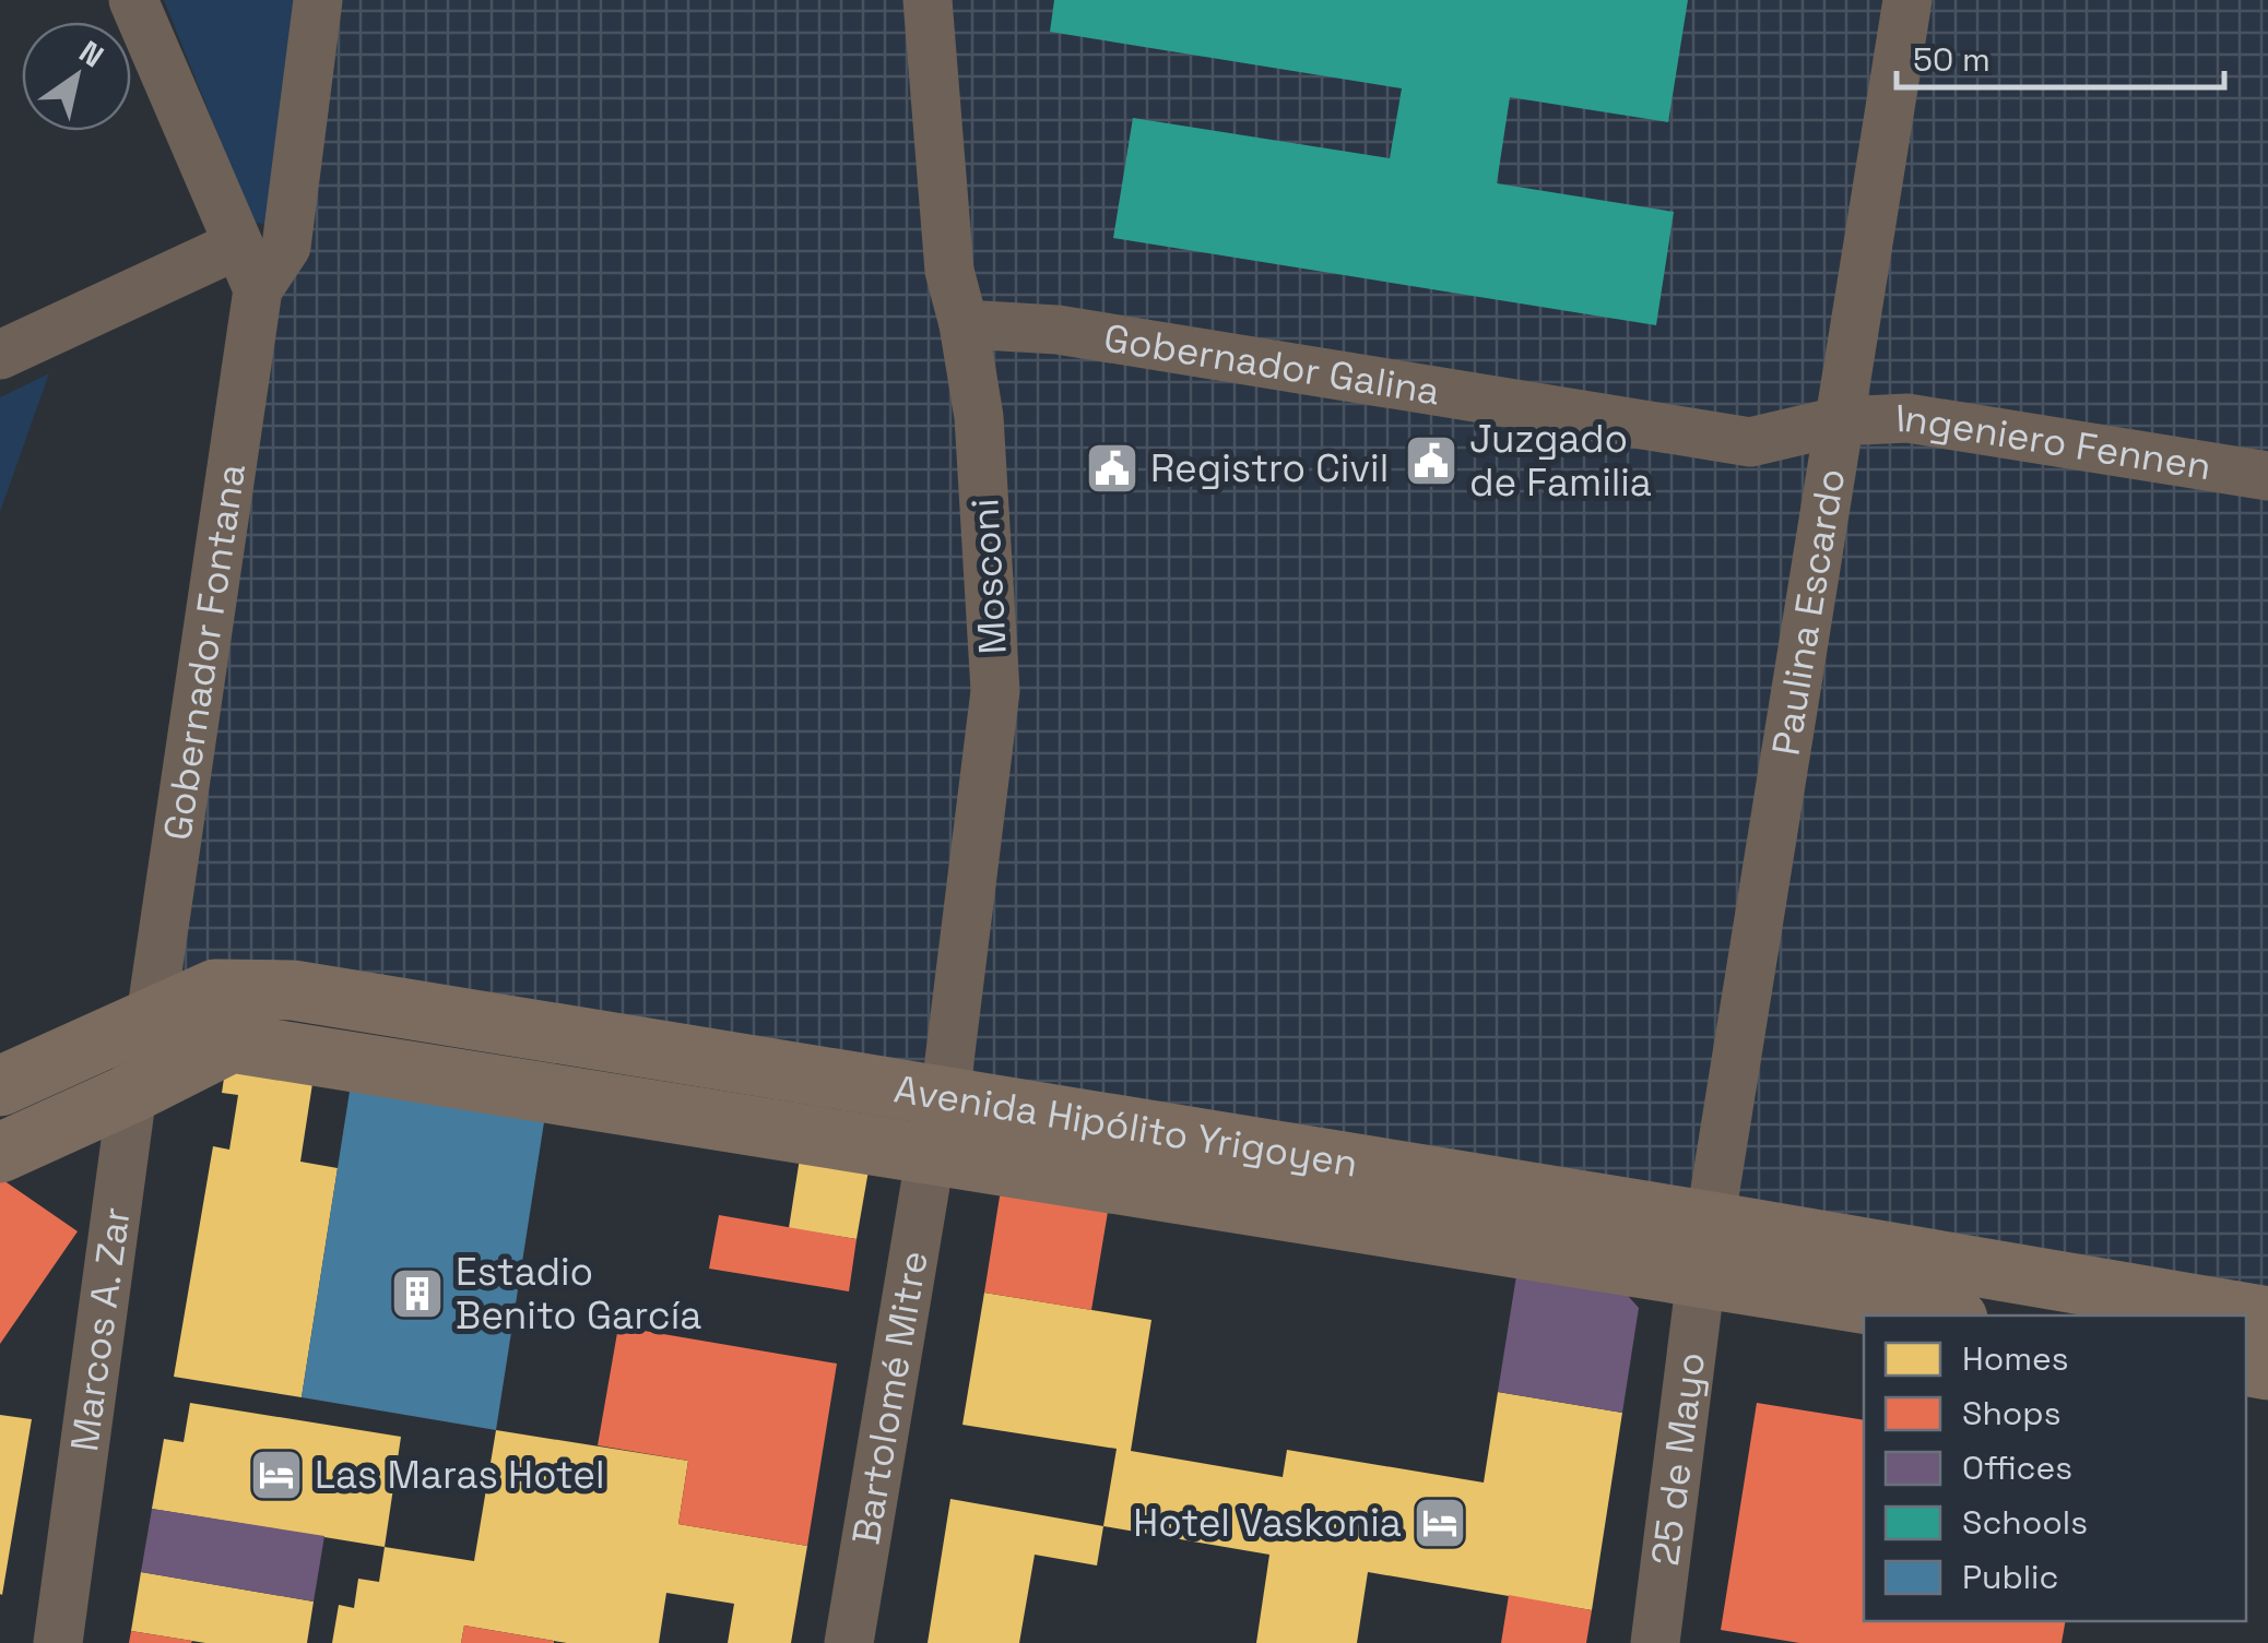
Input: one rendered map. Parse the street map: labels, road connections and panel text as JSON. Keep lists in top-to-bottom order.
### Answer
{
  "streets": {
    "main road": ["Avenida Hipólito Yrigoyen"],
    "street": [
      "Gobernador Galina",
      "Ingeniero Fennen",
      "Mosconi",
      "Paulina Escardo",
      "Gobernador Fontana",
      "Marcos A. Zar",
      "Bartolomé Mitre",
      "25 de Mayo"
    ]
  },
  "crossings": [
    ["Gobernador Galina", "Ingeniero Fennen"],
    ["Gobernador Galina", "Mosconi"],
    ["Gobernador Galina", "Paulina Escardo"],
    ["Ingeniero Fennen", "Paulina Escardo"],
    ["Mosconi", "Avenida Hipólito Yrigoyen"],
    ["Mosconi", "Bartolomé Mitre"],
    ["Paulina Escardo", "Avenida Hipólito Yrigoyen"],
    ["Paulina Escardo", "25 de Mayo"],
    ["Gobernador Fontana", "Avenida Hipólito Yrigoyen"],
    ["Gobernador Fontana", "Marcos A. Zar"],
    ["Avenida Hipólito Yrigoyen", "Marcos A. Zar"],
    ["Avenida Hipólito Yrigoyen", "Bartolomé Mitre"],
    ["Avenida Hipólito Yrigoyen", "25 de Mayo"]
  ],
  "places": {
    "public building": ["Juzgado de Familia", "Registro Civil"],
    "building": ["Estadio Benito García"],
    "hotel": ["Las Maras Hotel", "Hotel Vaskonia"]
  },
  "legend": [
    "Homes",
    "Shops",
    "Offices",
    "Schools",
    "Public"
  ],
  "scale_bar": "50 m",
  "north": "top right"
}
